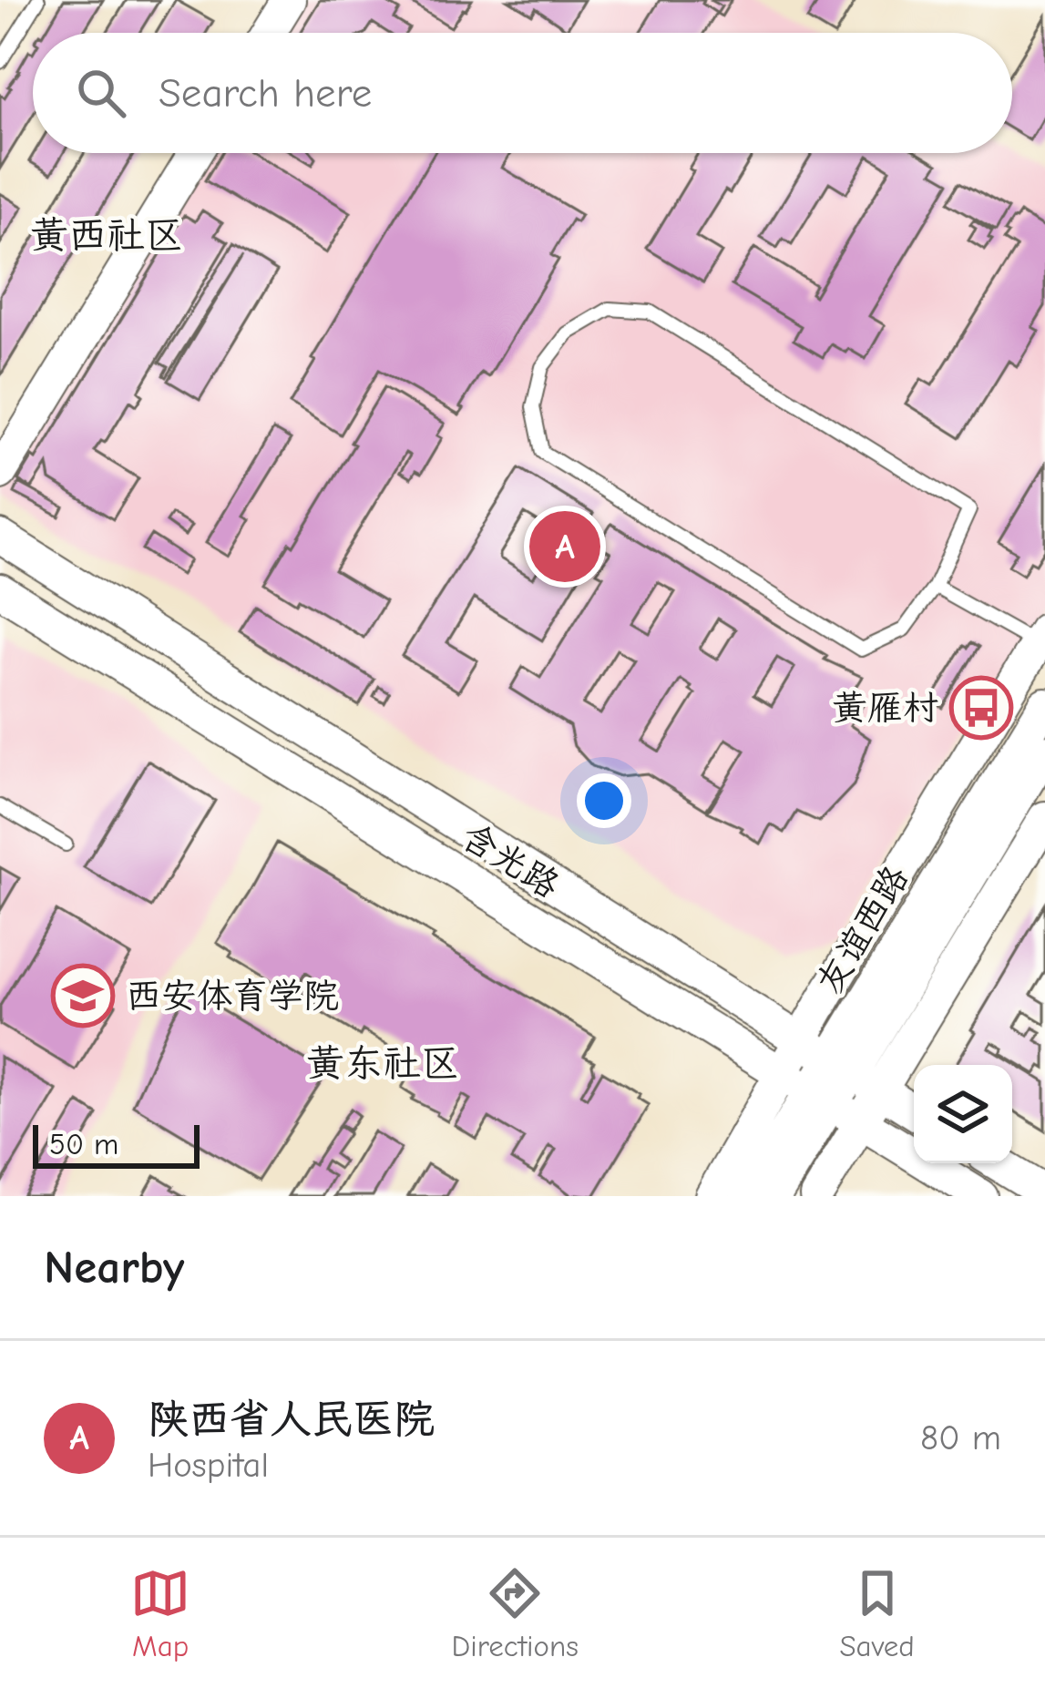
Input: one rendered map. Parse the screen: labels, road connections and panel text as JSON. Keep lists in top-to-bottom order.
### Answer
{
  "streets": {
    "main road": ["含光路", "友谊西路"]
  },
  "crossings": [
    ["含光路", "友谊西路"]
  ],
  "districts": ["黄西社区", "黄东社区"],
  "places": {
    "bus stop": ["黄雁村"],
    "school or university": ["西安体育学院"]
  },
  "scale_bar": "50 m",
  "page": {
    "search": "Search here",
    "pins": "A",
    "scale": "50 m",
    "heading": "Nearby",
    "list": [
      {
        "mark": "A",
        "name": "陕西省人民医院",
        "note": "Hospital",
        "value": "80 m"
      }
    ],
    "nav": ["Map", "Directions", "Saved"]
  }
}
